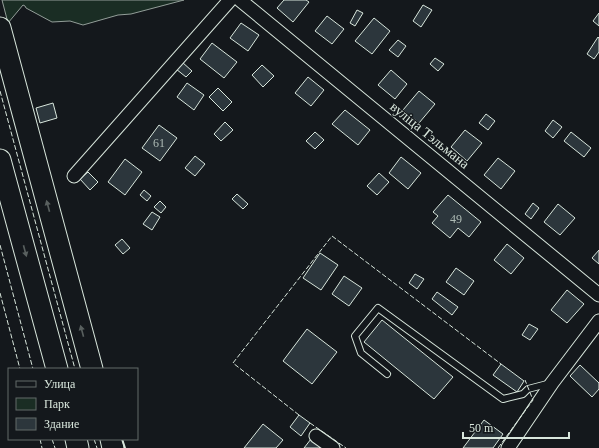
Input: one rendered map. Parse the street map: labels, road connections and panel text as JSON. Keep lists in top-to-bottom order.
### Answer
{
  "streets": {
    "street": ["вуліца Тэльмана"]
  },
  "house_numbers": ["61", "49"],
  "legend": ["Улица", "Парк", "Здание"],
  "scale_bar": "50 m"
}
